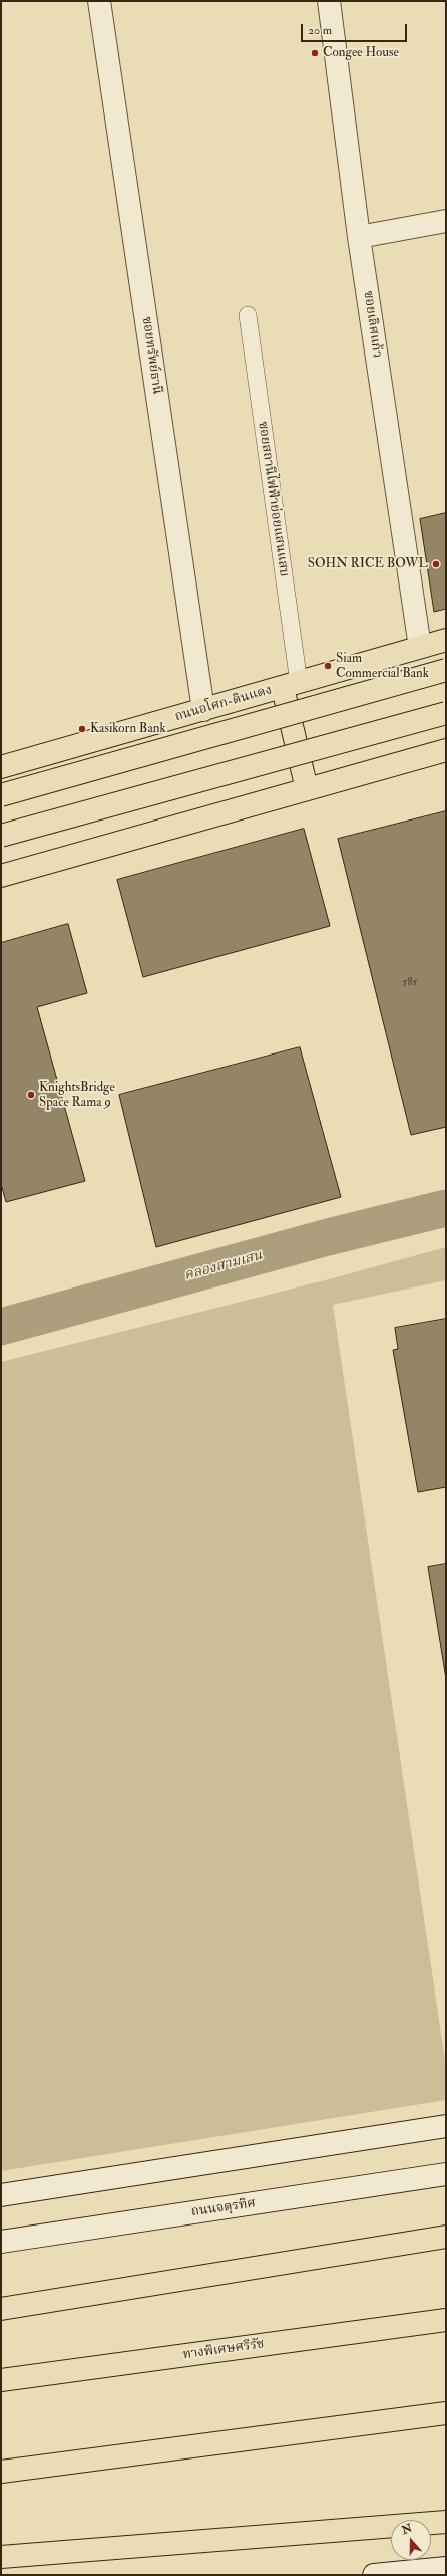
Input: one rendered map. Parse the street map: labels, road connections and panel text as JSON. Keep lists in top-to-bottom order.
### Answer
{
  "streets": {
    "main road": ["ถนนอโศก-ดินแดง", "ทางพิเศษศรีรัช"],
    "street": ["ซอยเลิศแก้ว", "ซอยทรัพย์ธานี", "ถนนจตุรทิศ"],
    "lane": ["ซอยสถานีไฟฟ้าย่อยแสนแสบ"]
  },
  "crossings": [
    ["ซอยเลิศแก้ว", "ถนนอโศก-ดินแดง"],
    ["ซอยทรัพย์ธานี", "ถนนอโศก-ดินแดง"],
    ["ซอยสถานีไฟฟ้าย่อยแสนแสบ", "ถนนอโศก-ดินแดง"]
  ],
  "water": ["คลองสามเสน"],
  "places": [
    "Congee House",
    "SOHN RICE BOWL",
    "Siam Commercial Bank",
    "Kasikorn Bank",
    "KnightsBridge Space Rama 9"
  ],
  "house_numbers": ["585"],
  "scale_bar": "20 m",
  "north": "top"
}
